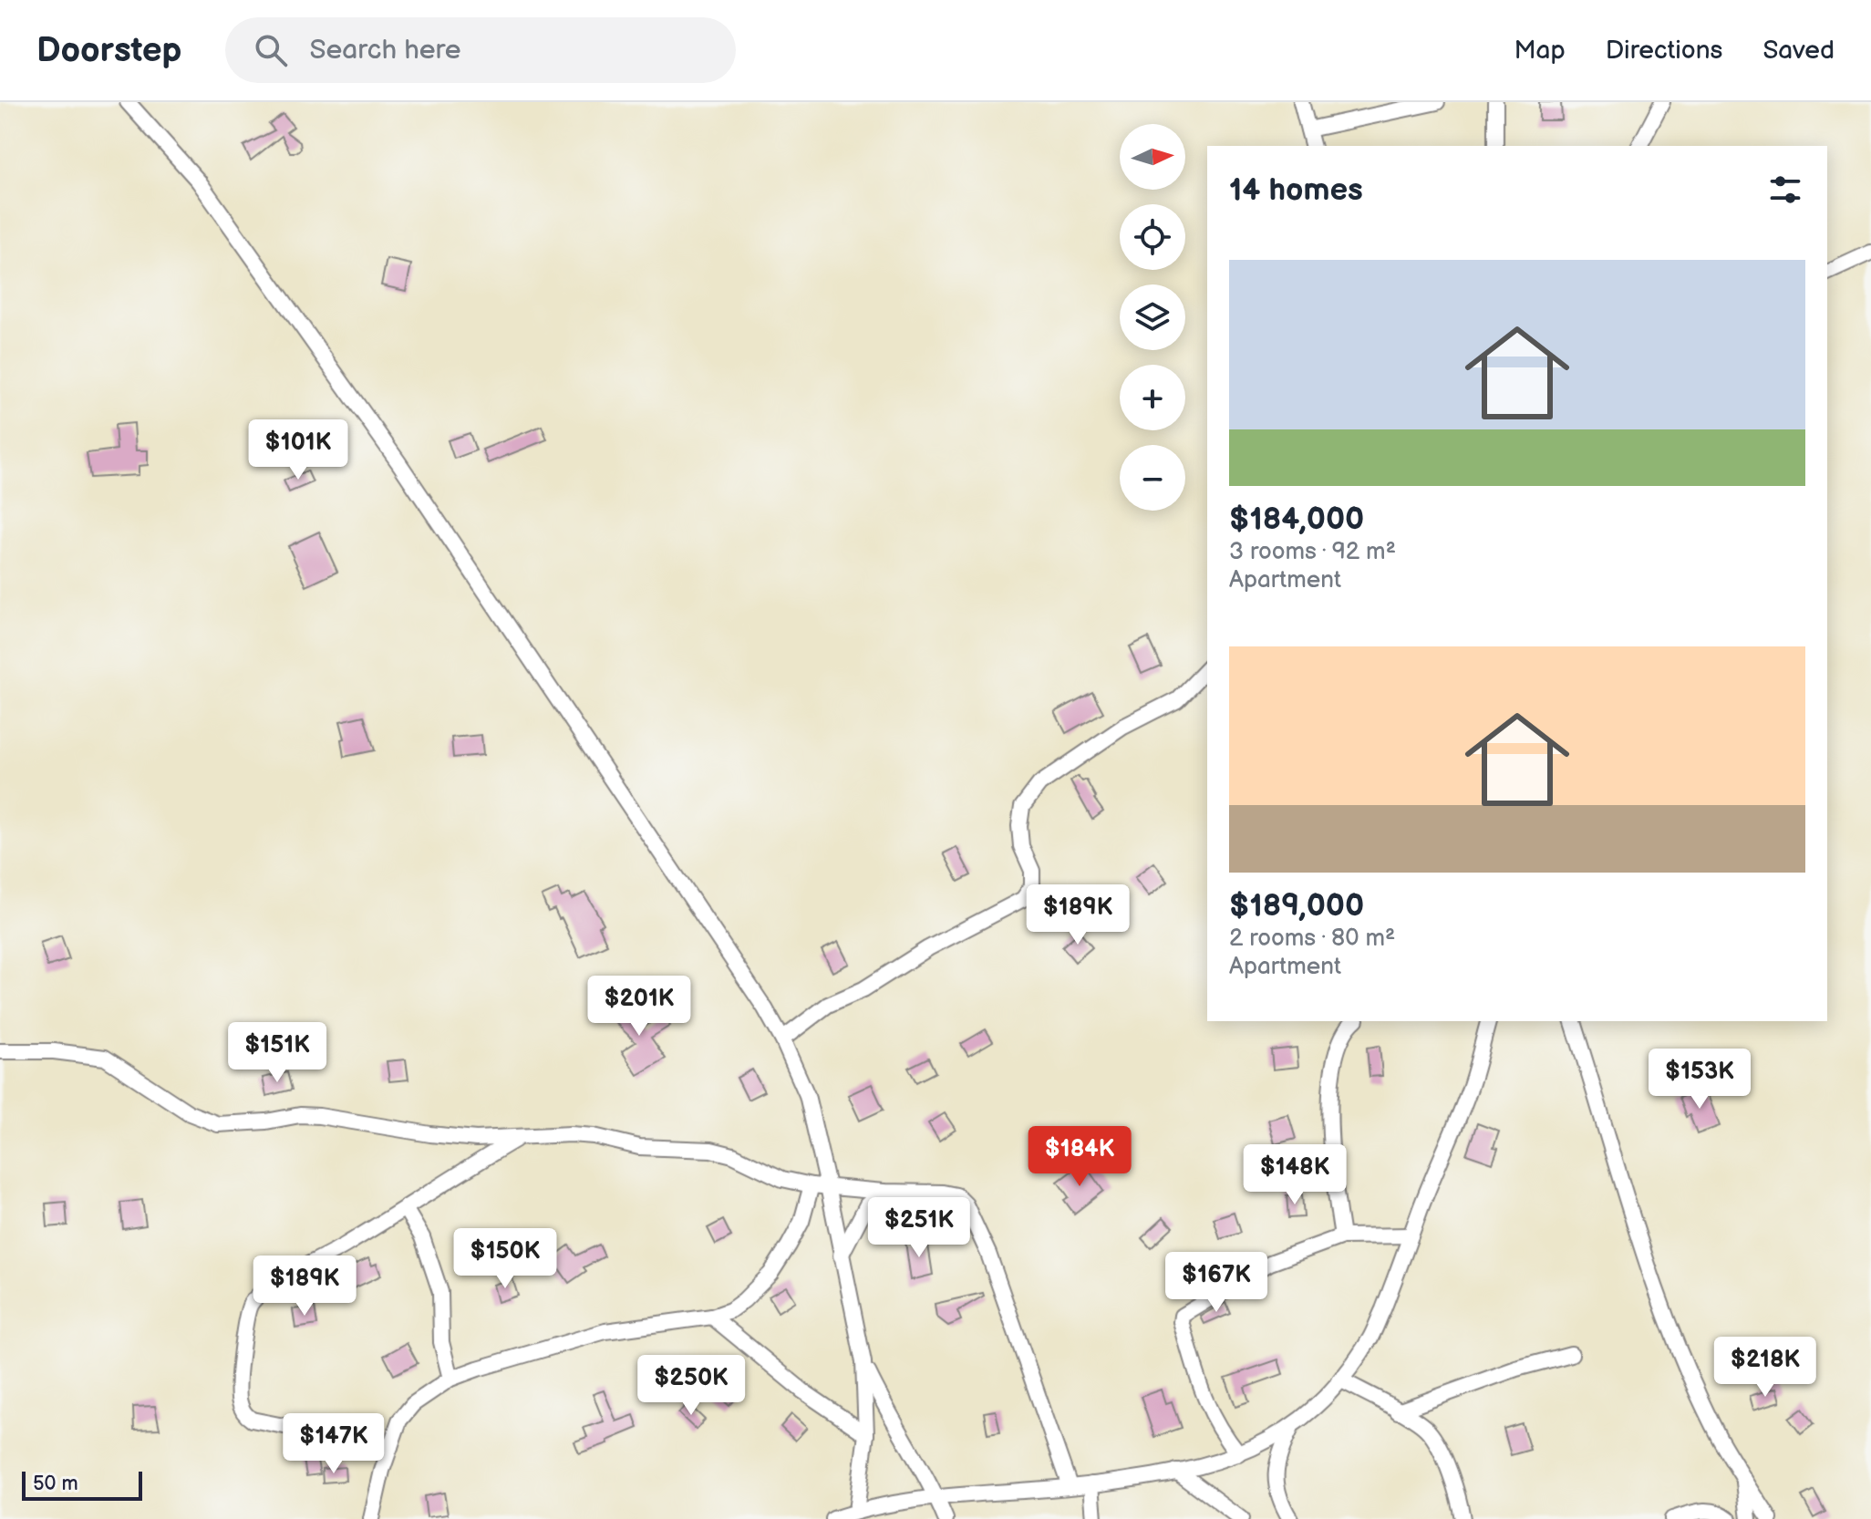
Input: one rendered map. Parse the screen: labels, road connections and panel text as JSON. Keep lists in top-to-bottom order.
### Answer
{
  "scale_bar": "50 m",
  "north": "right",
  "page": {
    "header": "Doorstep",
    "search": "Search here",
    "nav": ["Map", "Directions", "Saved"],
    "map_buttons": ["+", "−"],
    "heading": "14 homes",
    "list": [
      {
        "name": "$184,000",
        "note": "3 rooms · 92 m² · Apartment"
      },
      {
        "name": "$189,000",
        "note": "2 rooms · 80 m² · Apartment"
      }
    ],
    "price": [
      "$101K",
      "$189K",
      "$201K",
      "$151K",
      "$153K",
      "$184K",
      "$148K",
      "$251K",
      "$150K",
      "$167K",
      "$189K",
      "$218K",
      "$250K",
      "$147K"
    ],
    "scale": "50 m"
  }
}
